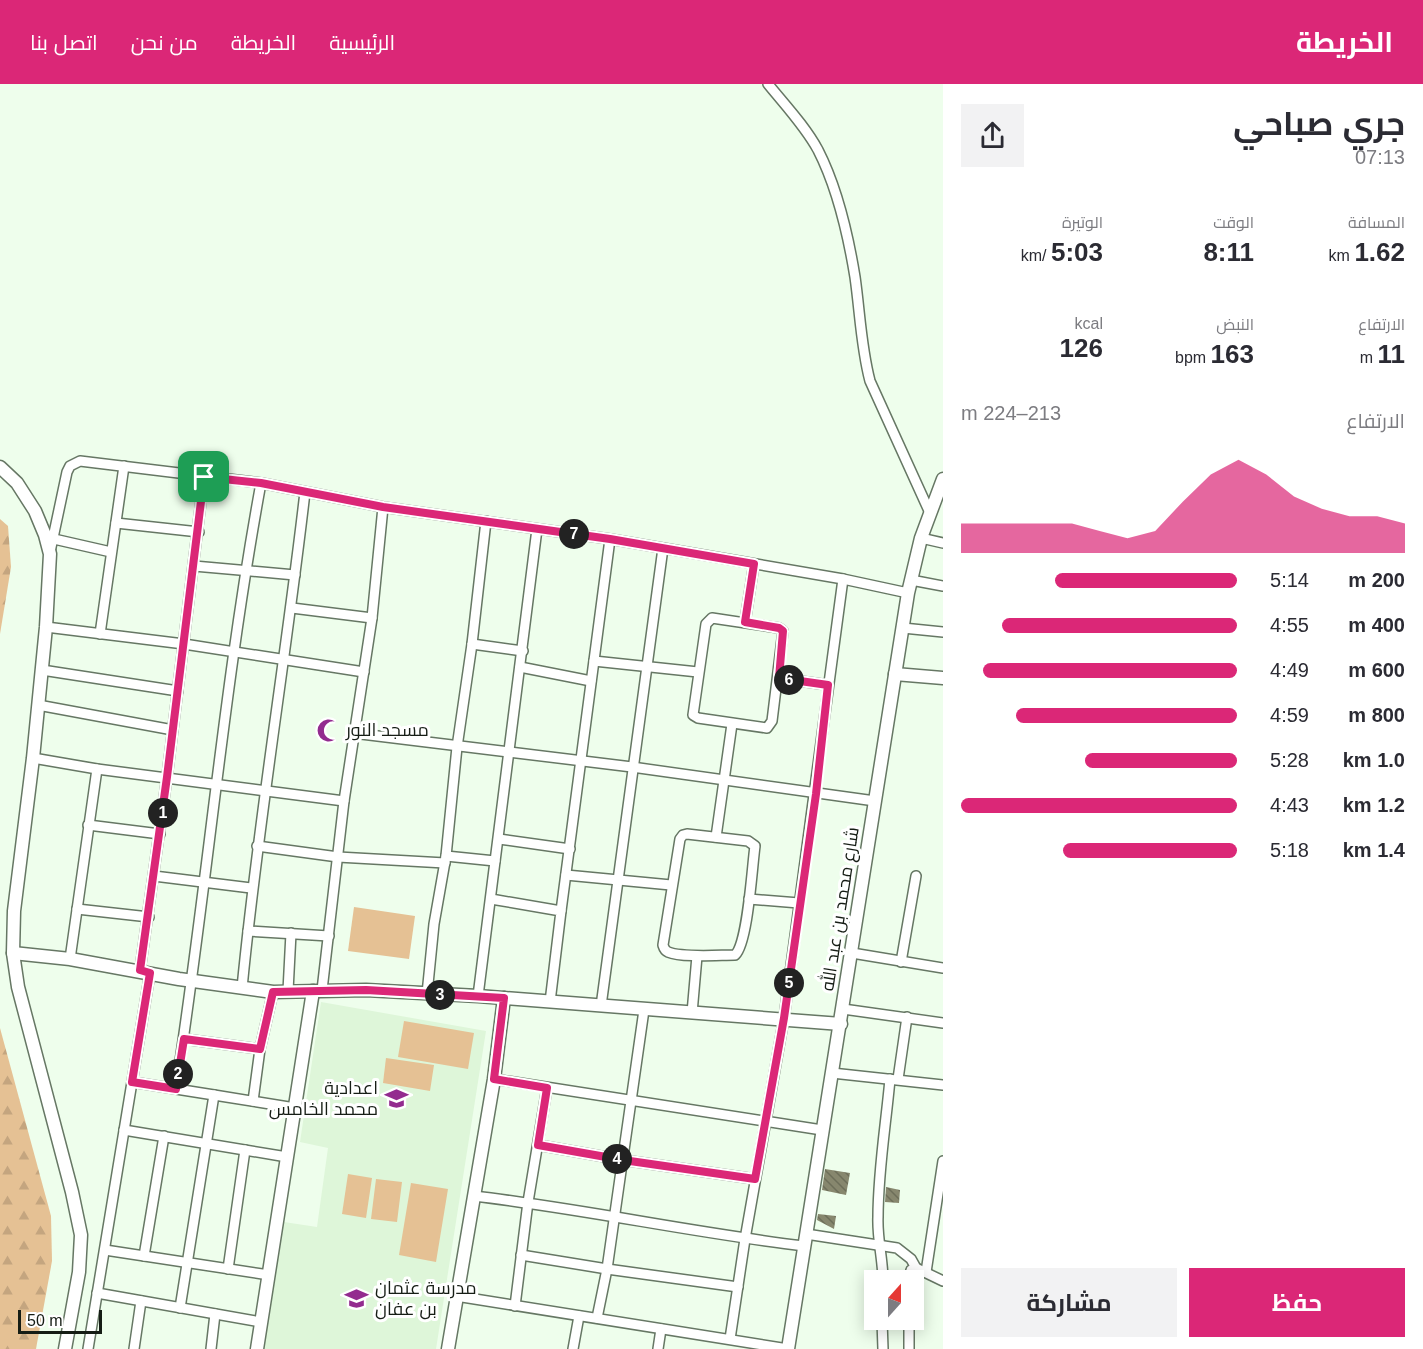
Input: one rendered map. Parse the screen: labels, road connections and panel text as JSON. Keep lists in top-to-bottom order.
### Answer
{
  "streets": {
    "street": ["شارع محمد بن عبد الله"]
  },
  "places": {
    "mosque": ["مسجد النور"],
    "school or university": ["اعدادية محمد الخامس", "مدرسة عثمان بن عفان"]
  },
  "scale_bar": "50 m",
  "north": "top",
  "page": {
    "header": "الخريطة",
    "nav": [
      "الرئيسية",
      "الخريطة",
      "من نحن",
      "اتصل بنا"
    ],
    "heading": ["جري صباحي", "07:13"],
    "stats": [
      ["المسافة", "1.62 km"],
      ["الوقت", "8:11"],
      ["الوتيرة", "5:03 /km"],
      ["الارتفاع", "11 m"],
      ["النبض", "163 bpm"],
      ["kcal", "126"]
    ],
    "chart": ["الارتفاع", "213–224 m"],
    "pins": [
      "7",
      "6",
      "1",
      "5",
      "3",
      "2",
      "4"
    ],
    "list": [
      {
        "name": "200 m",
        "note": "5:14"
      },
      {
        "name": "400 m",
        "note": "4:55"
      },
      {
        "name": "600 m",
        "note": "4:49"
      },
      {
        "name": "800 m",
        "note": "4:59"
      },
      {
        "name": "1.0 km",
        "note": "5:28"
      },
      {
        "name": "1.2 km",
        "note": "4:43"
      },
      {
        "name": "1.4 km",
        "note": "5:18"
      }
    ],
    "buttons": ["حفظ", "مشاركة"],
    "scale": "50 m"
  }
}
